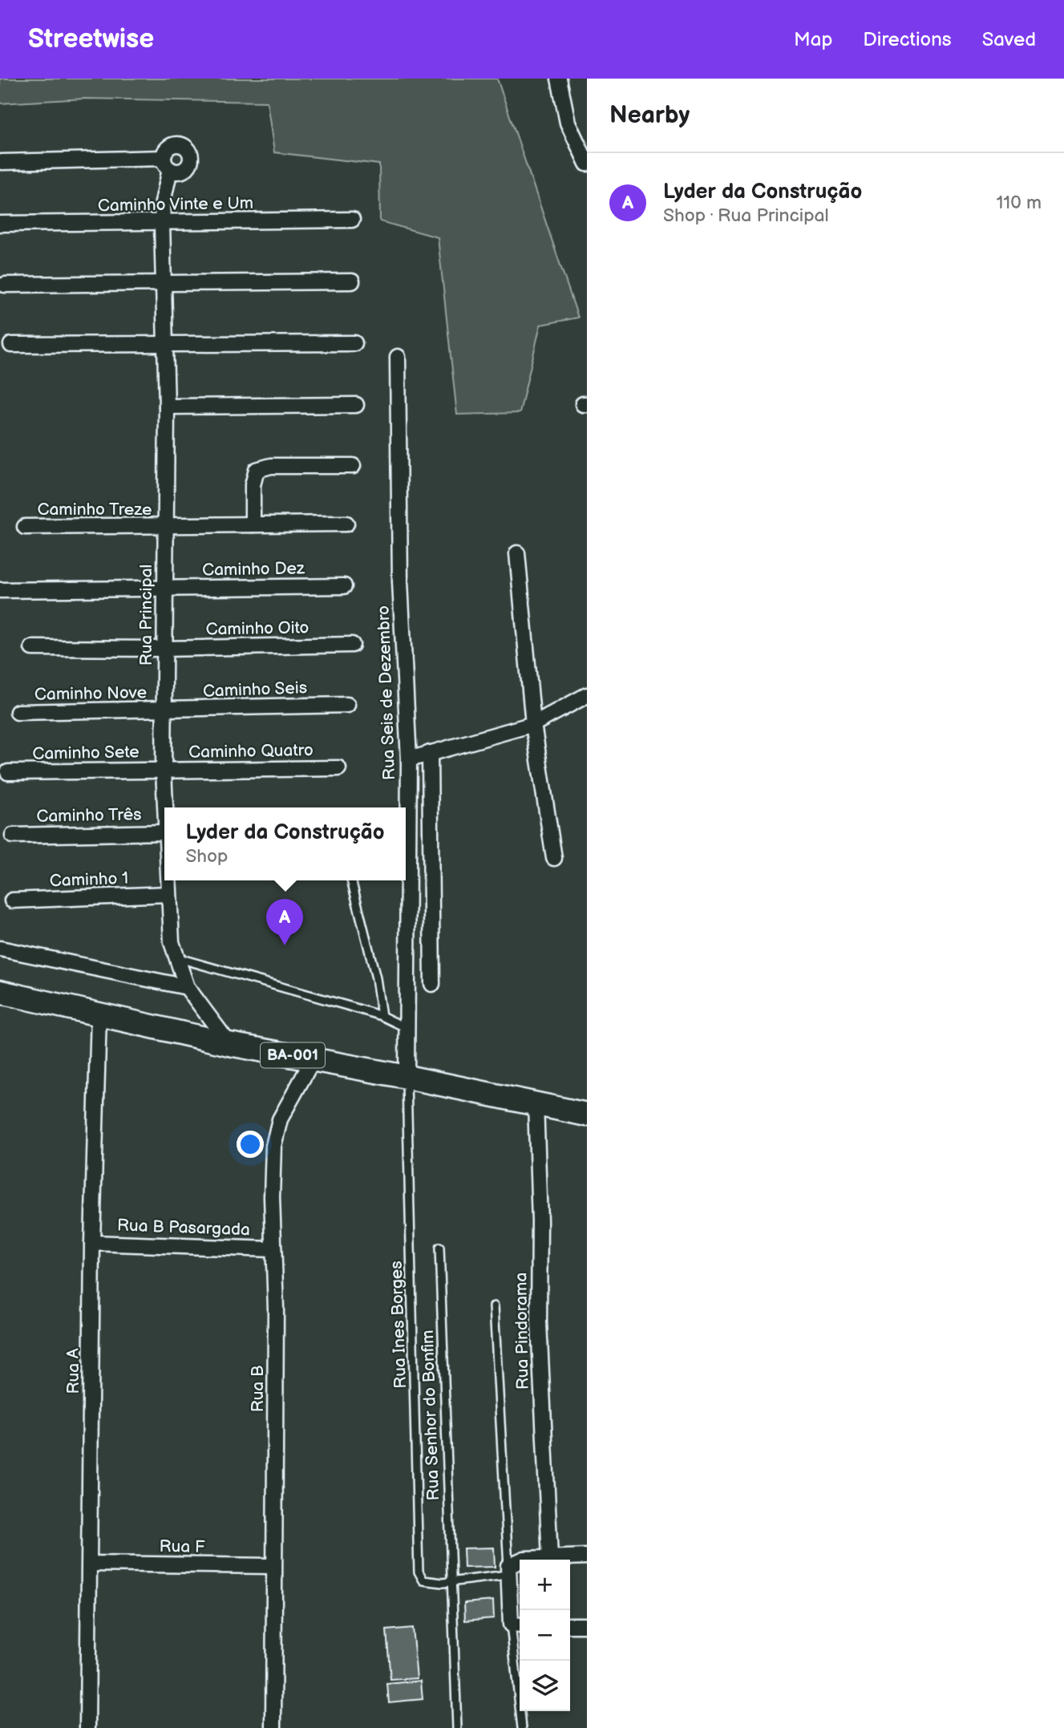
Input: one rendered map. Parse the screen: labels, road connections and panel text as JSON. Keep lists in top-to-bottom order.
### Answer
{
  "streets": {
    "main road": ["BA-001"],
    "street": [
      "Caminho Vinte e Um",
      "Caminho Treze",
      "Caminho Dez",
      "Rua Principal",
      "Caminho Oito",
      "Caminho Seis",
      "Rua Seis de Dezembro",
      "Caminho Nove",
      "Caminho Quatro",
      "Caminho Sete",
      "Caminho Três",
      "Caminho 1",
      "Rua B Pasargada",
      "Rua Pindorama",
      "Rua A",
      "Rua B",
      "Rua F"
    ],
    "lane": ["Rua Ines Borges", "Rua Senhor do Bonfim"]
  },
  "crossings": [
    ["Caminho Vinte e Um", "Rua Principal"],
    ["Caminho Treze", "Rua Principal"],
    ["Caminho Dez", "Rua Principal"],
    ["Rua Principal", "Caminho Oito"],
    ["Rua Principal", "Caminho Seis"],
    ["Rua Principal", "Caminho Nove"],
    ["Rua Principal", "Caminho Quatro"],
    ["Rua Principal", "Caminho Sete"],
    ["Rua Principal", "Caminho 1"],
    ["Rua Principal", "BA-001"],
    ["Caminho Seis", "Caminho Nove"],
    ["Rua Seis de Dezembro", "BA-001"],
    ["Rua Seis de Dezembro", "Rua Ines Borges"],
    ["Caminho Quatro", "Caminho Sete"],
    ["BA-001", "Rua Ines Borges"],
    ["BA-001", "Rua Pindorama"],
    ["BA-001", "Rua A"],
    ["BA-001", "Rua B"],
    ["Rua B Pasargada", "Rua A"],
    ["Rua B Pasargada", "Rua B"],
    ["Rua Ines Borges", "Rua Senhor do Bonfim"],
    ["Rua A", "Rua F"],
    ["Rua B", "Rua F"]
  ],
  "page": {
    "header": "Streetwise",
    "nav": ["Map", "Directions", "Saved"],
    "heading": "Nearby",
    "list": [
      {
        "mark": "A",
        "name": "Lyder da Construção",
        "note": "Shop · Rua Principal",
        "value": "110 m"
      }
    ],
    "popup": ["Lyder da Construção", "Shop"],
    "pins": "A",
    "map_buttons": ["+", "−"]
  }
}
